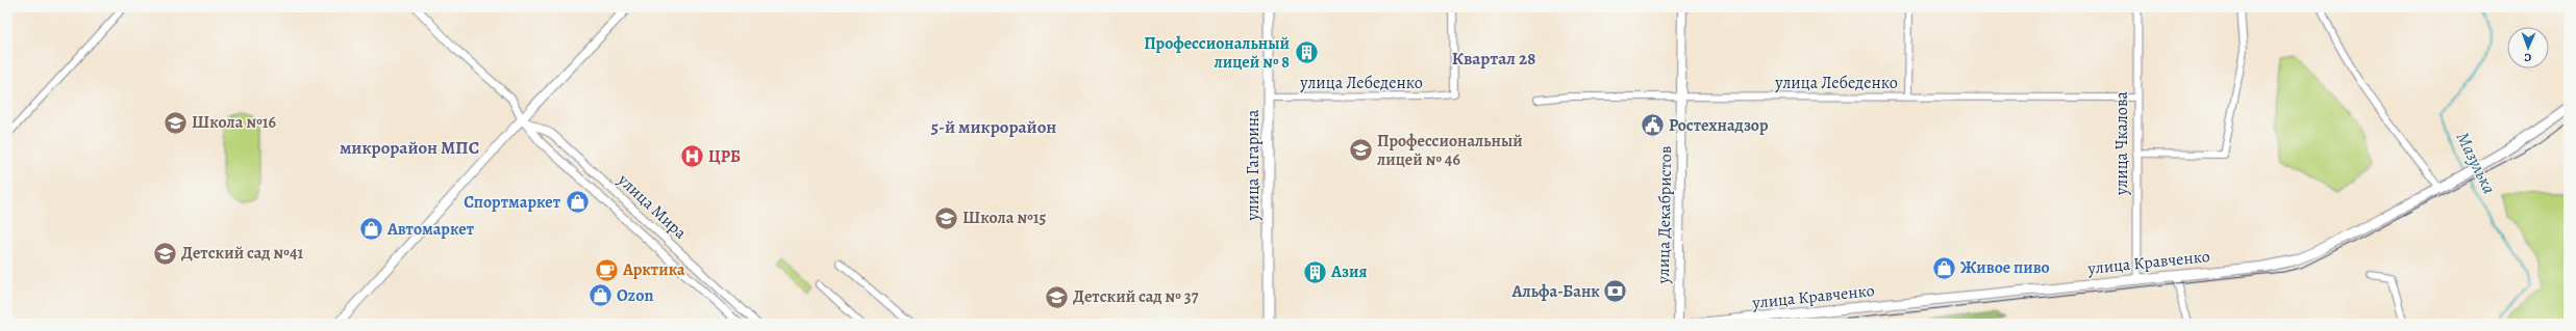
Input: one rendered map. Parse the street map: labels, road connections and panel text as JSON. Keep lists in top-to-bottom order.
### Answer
{
  "streets": {
    "main road": ["улица Гагарина", "улица Декабристов", "улица Кравченко"],
    "street": ["улица Лебеденко", "улица Чкалова", "улица Мира"]
  },
  "crossings": [
    ["улица Лебеденко", "улица Чкалова"],
    ["улица Лебеденко", "улица Гагарина"],
    ["улица Лебеденко", "улица Декабристов"],
    ["улица Чкалова", "улица Кравченко"]
  ],
  "districts": ["Квартал 28", "5-й микрорайон", "микрорайон МПС"],
  "water": ["Мазулька"],
  "places": {
    "building": ["Профессиональный лицей № 8", "Азия"],
    "school or university": [
      "Школа №16",
      "Профессиональный лицей № 46",
      "Школа №15",
      "Детский сад №41",
      "Детский сад № 37"
    ],
    "public building": ["Ростехнадзор"],
    "hospital": ["ЦРБ"],
    "shop": [
      "Спортмаркет",
      "Автомаркет",
      "Живое пиво",
      "Ozon"
    ],
    "cafe": ["Арктика"],
    "bank": ["Альфа-Банк"]
  },
  "north": "bottom"
}
